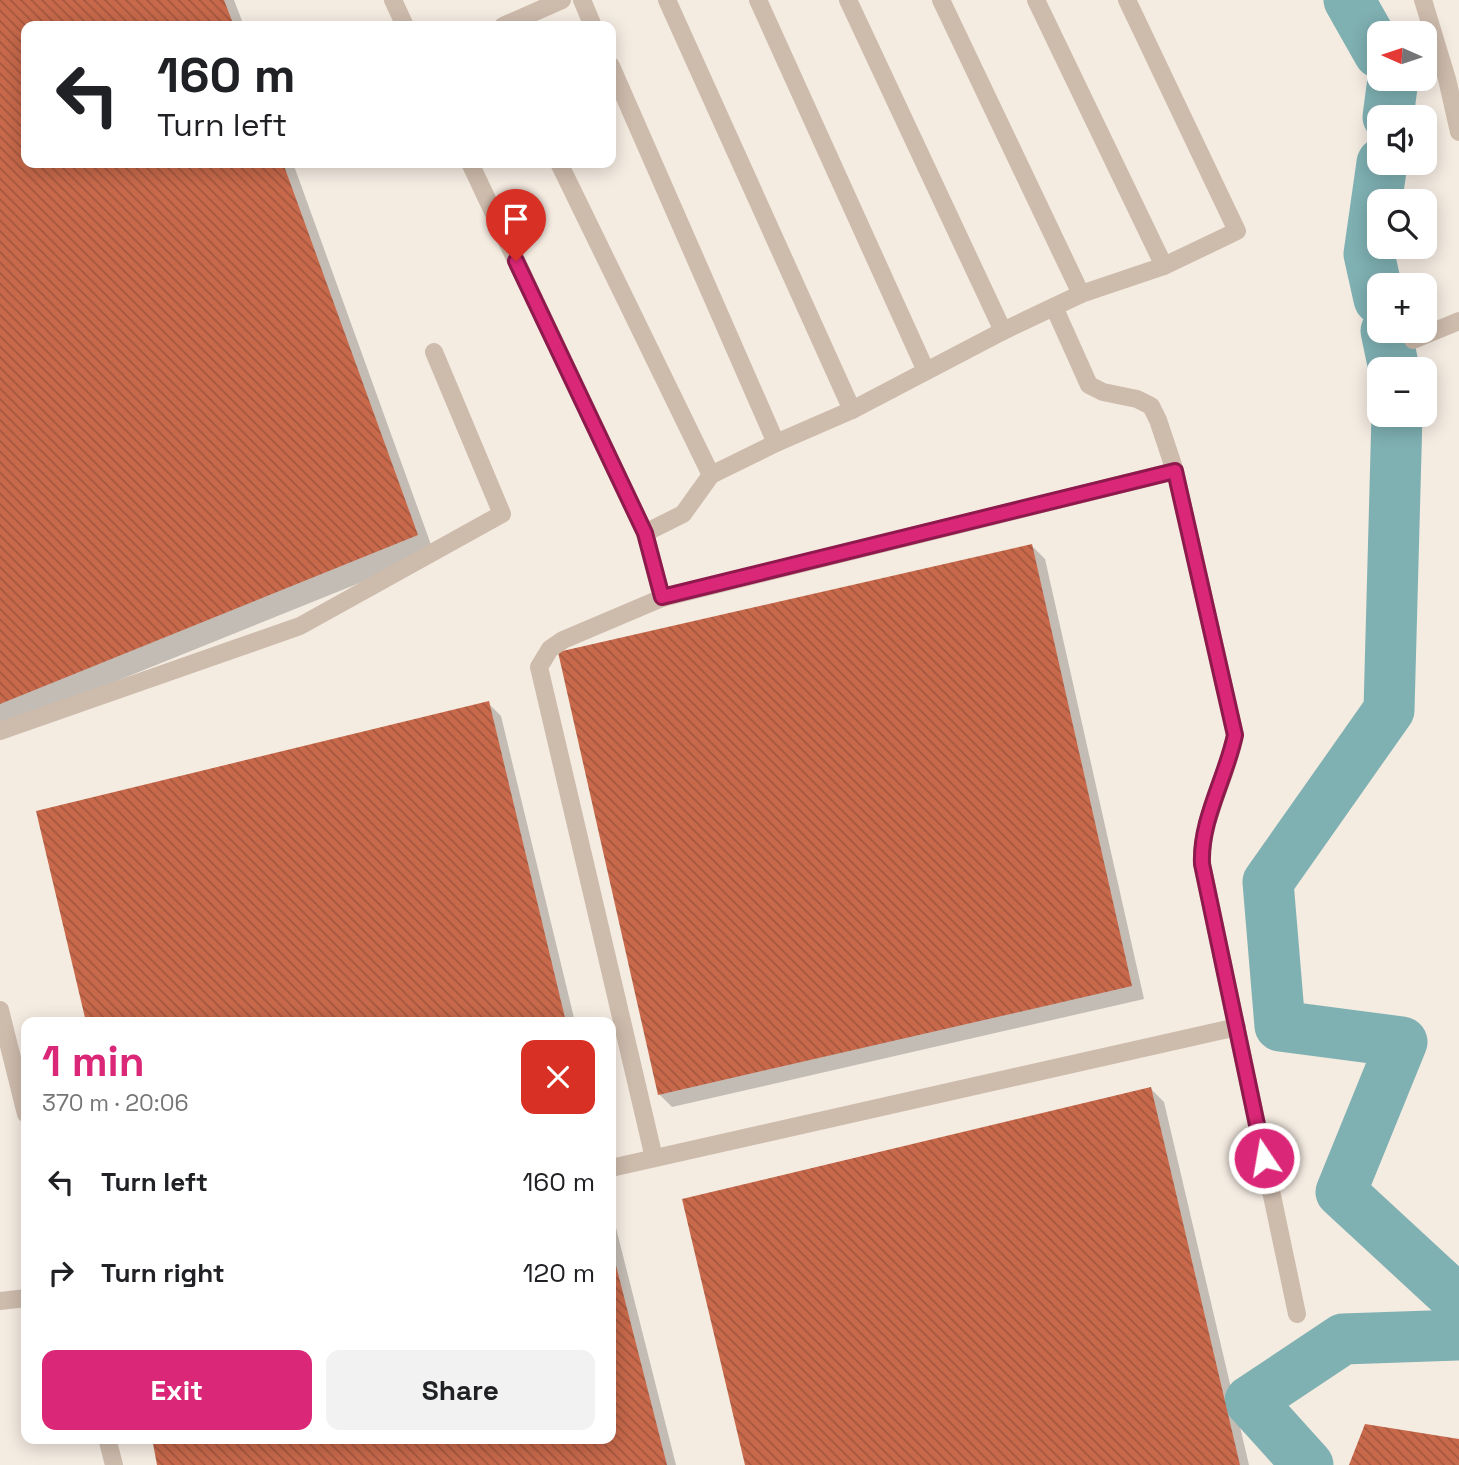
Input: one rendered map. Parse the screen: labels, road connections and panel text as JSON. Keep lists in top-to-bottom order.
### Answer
{
  "north": "left",
  "page": {
    "map_buttons": ["+", "−"],
    "turn": ["160 m", "Turn left"],
    "heading": ["1 min", "370 m · 20:06"],
    "list": [
      {
        "name": "Turn left",
        "value": "160 m"
      },
      {
        "name": "Turn right",
        "value": "120 m"
      }
    ],
    "buttons": ["Exit", "Share"]
  }
}
